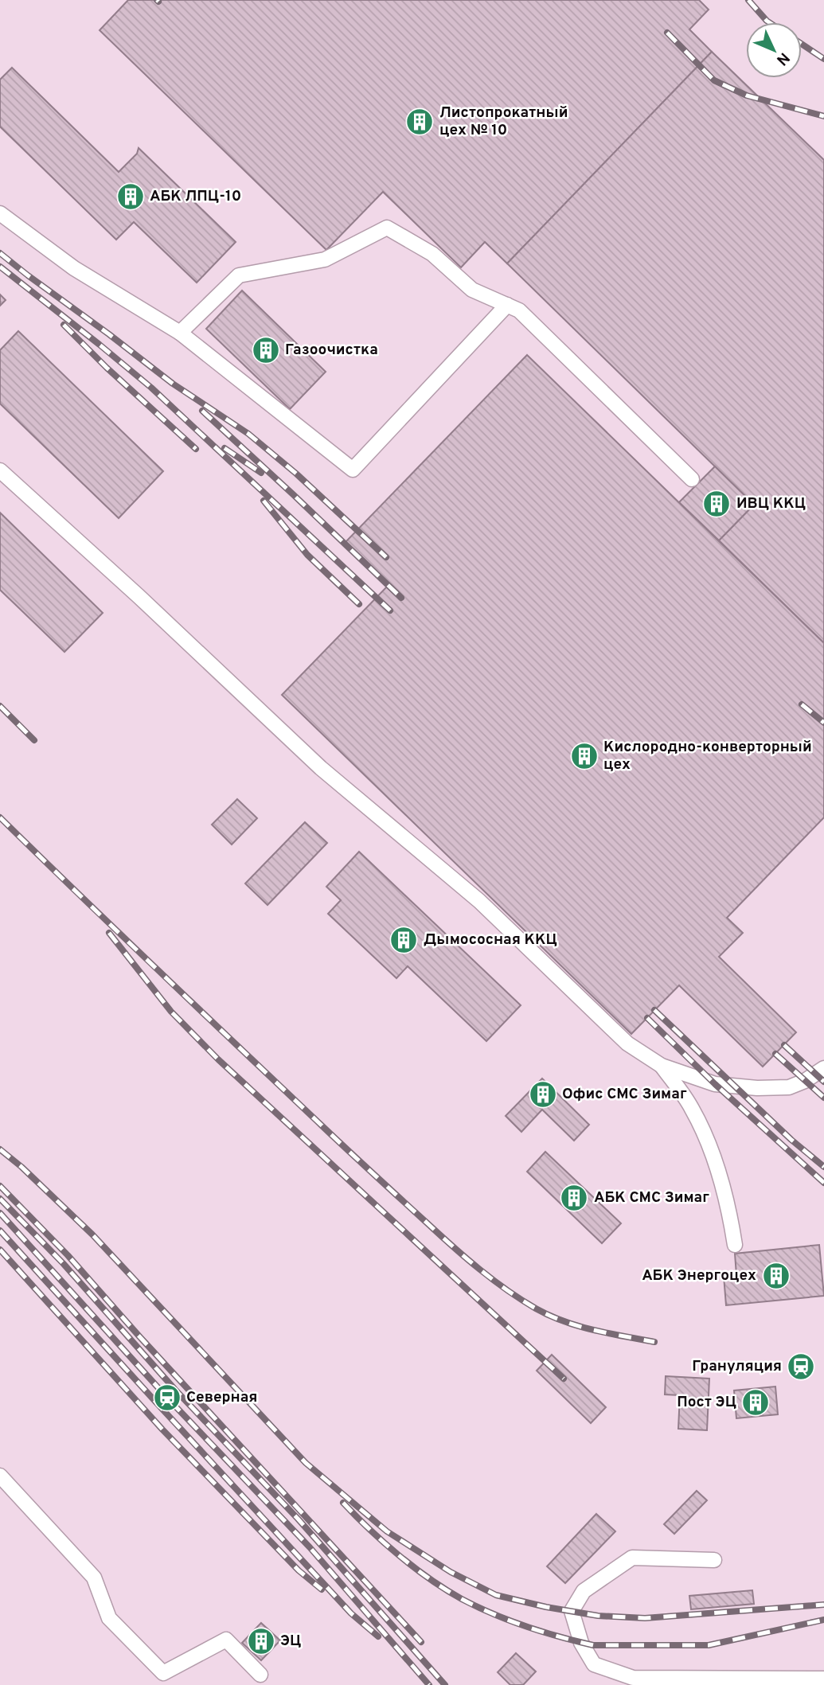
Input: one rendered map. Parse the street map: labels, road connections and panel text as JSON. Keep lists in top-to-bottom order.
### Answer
{
  "places": {
    "building": [
      "Листопрокатный цех № 10",
      "АБК ЛПЦ-10",
      "Газоочистка",
      "ИВЦ ККЦ",
      "Кислородно-конверторный цех",
      "Дымососная ККЦ",
      "Офис СМС Зимаг",
      "АБК СМС Зимаг",
      "АБК Энергоцех",
      "Пост ЭЦ",
      "ЭЦ"
    ],
    "station": ["Грануляция", "Северная"]
  },
  "north": "bottom right"
}
